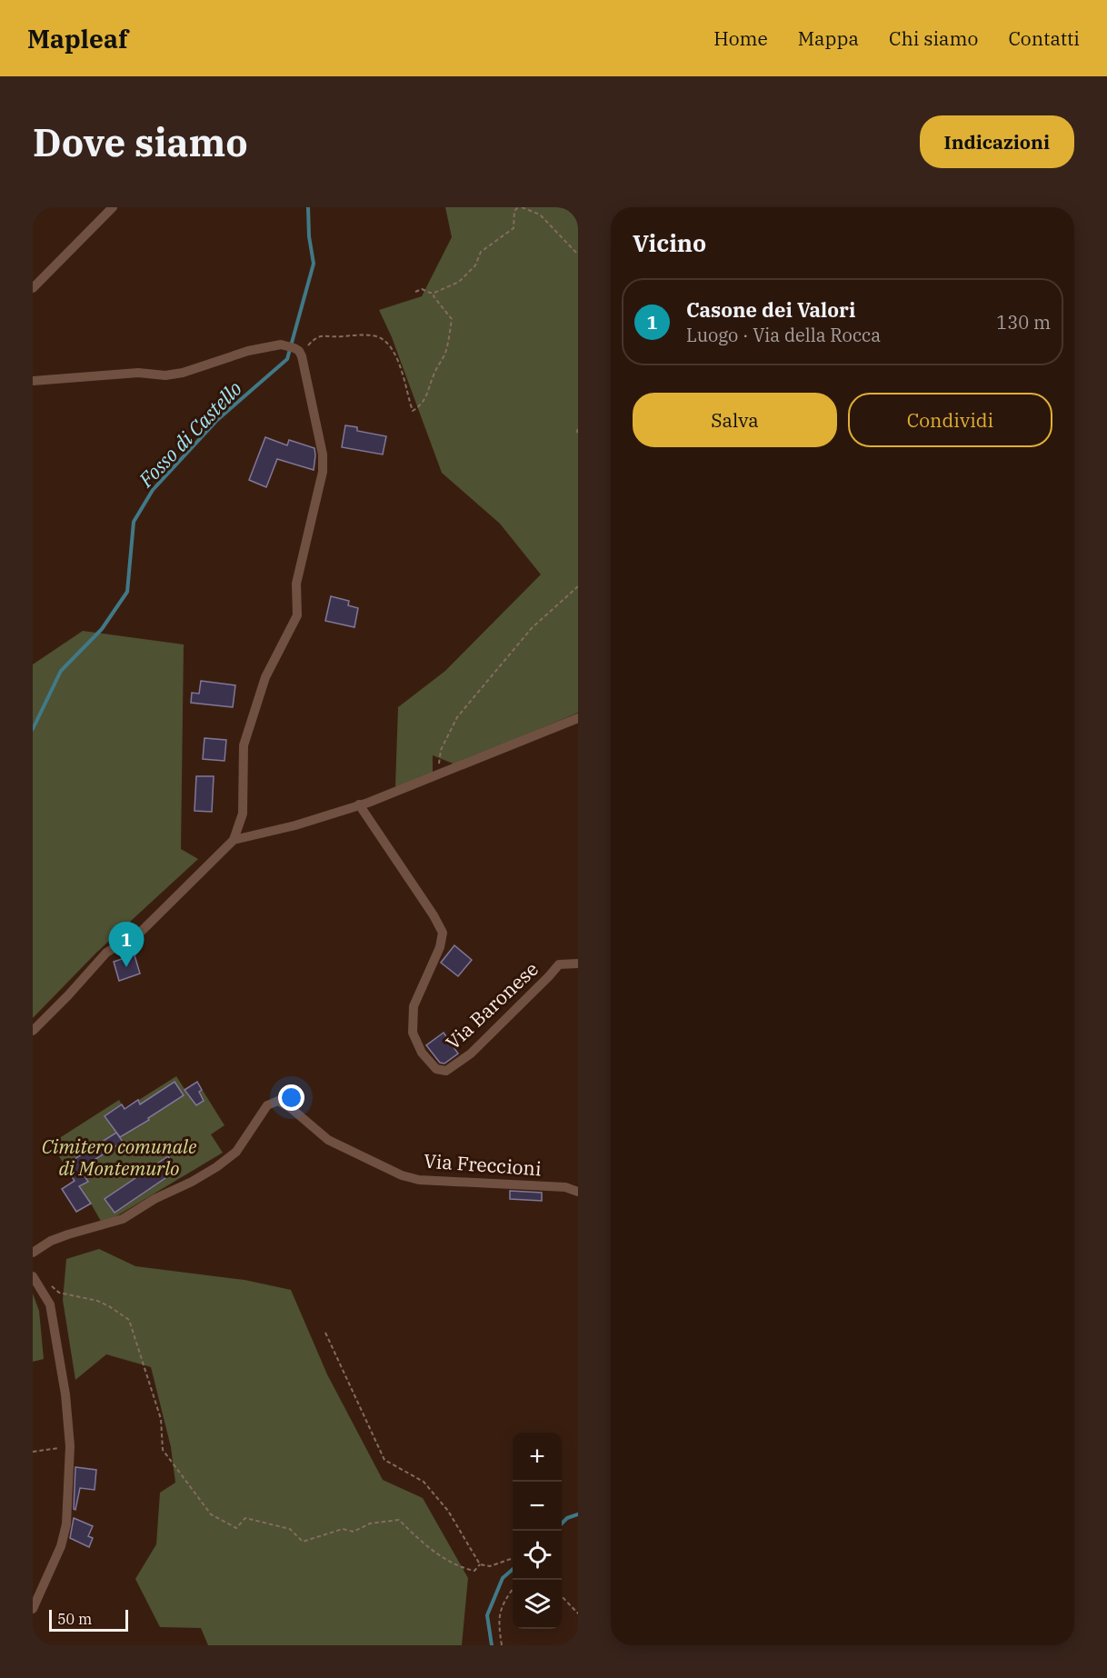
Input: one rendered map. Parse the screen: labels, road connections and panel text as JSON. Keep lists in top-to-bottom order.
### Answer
{
  "streets": {
    "street": ["Via Baronese", "Via Freccioni"]
  },
  "water": ["Fosso di Castello"],
  "parks": ["Cimitero comunale di Montemurlo"],
  "scale_bar": "50 m",
  "page": {
    "header": "Mapleaf",
    "nav": [
      "Home",
      "Mappa",
      "Chi siamo",
      "Contatti"
    ],
    "buttons": [
      "Indicazioni",
      ["Salva", "Condividi"]
    ],
    "title": "Dove siamo",
    "heading": "Vicino",
    "list": [
      {
        "mark": "1",
        "name": "Casone dei Valori",
        "note": "Luogo · Via della Rocca",
        "value": "130 m"
      }
    ],
    "pins": "1",
    "map_buttons": ["+", "−"],
    "scale": "50 m"
  }
}
